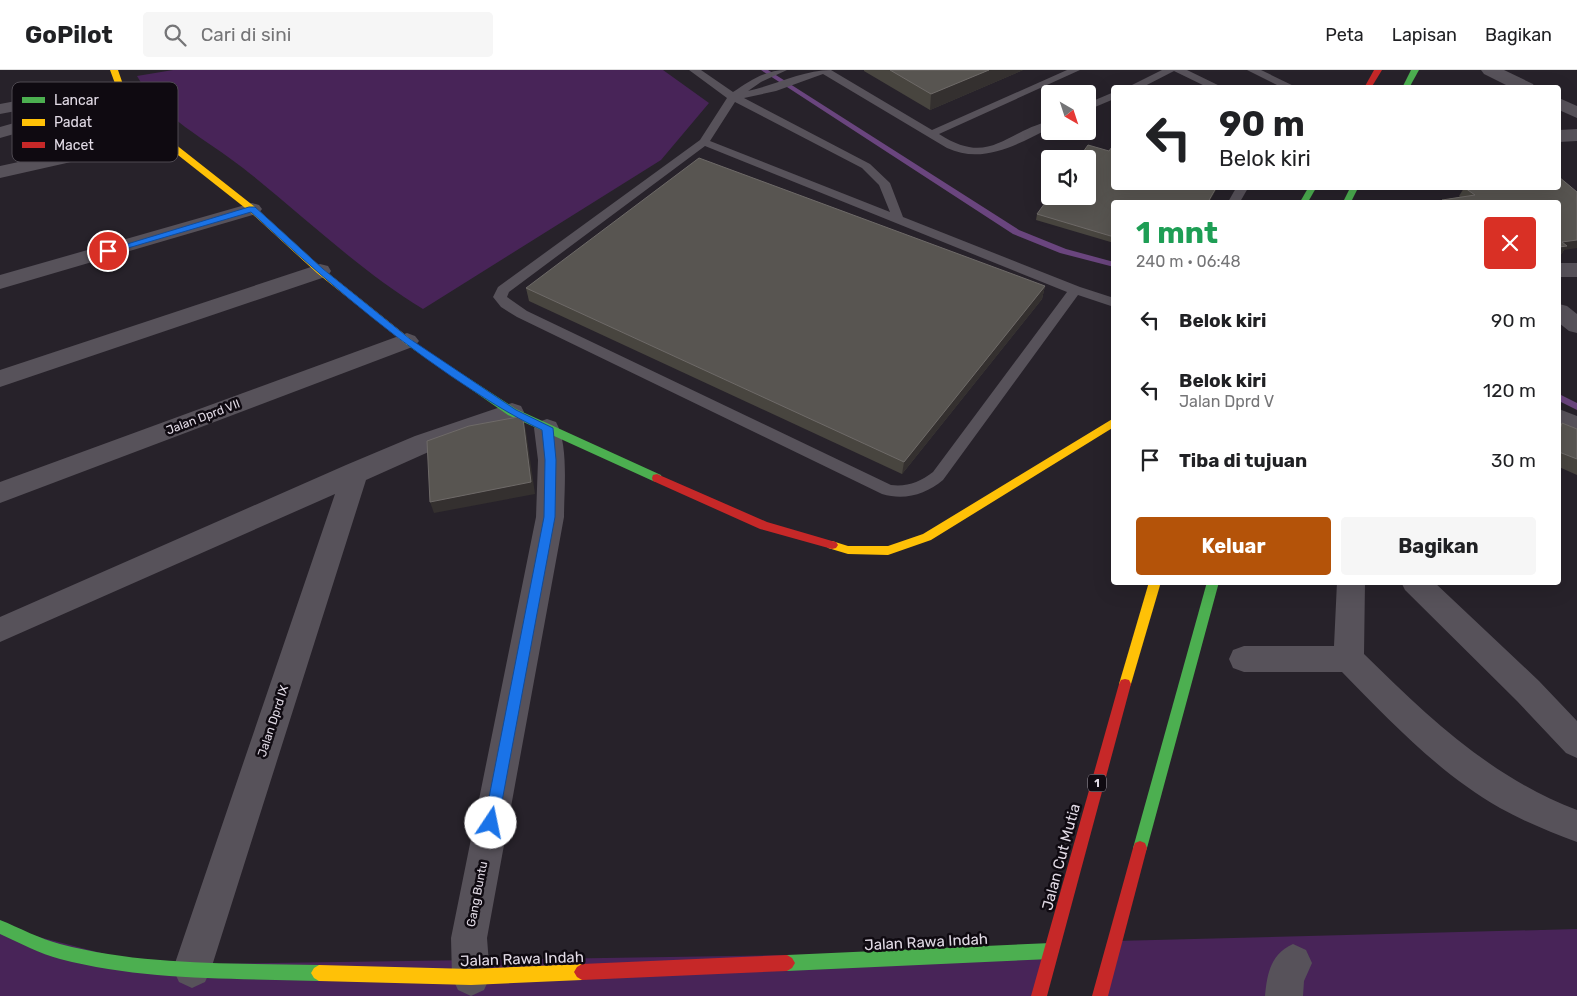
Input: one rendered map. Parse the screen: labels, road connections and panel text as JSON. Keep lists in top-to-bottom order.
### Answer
{
  "streets": {
    "main road": ["1", "Jalan Cut Mutia", "Jalan Rawa Indah"],
    "street": ["Jalan Dprd VII", "Jalan Dprd IX", "Gang Buntu"]
  },
  "crossings": [
    ["Jalan Dprd IX", "Jalan Rawa Indah"],
    ["Jalan Cut Mutia", "Jalan Rawa Indah"],
    ["Gang Buntu", "Jalan Rawa Indah"]
  ],
  "legend": ["Lancar", "Padat", "Macet"],
  "north": "bottom right",
  "page": {
    "header": "GoPilot",
    "search": "Cari di sini",
    "nav": ["Peta", "Lapisan", "Bagikan"],
    "turn": ["90 m", "Belok kiri"],
    "heading": ["1 mnt", "240 m · 06:48"],
    "list": [
      {
        "name": "Belok kiri",
        "value": "90 m"
      },
      {
        "name": "Belok kiri",
        "note": "Jalan Dprd V",
        "value": "120 m"
      },
      {
        "name": "Tiba di tujuan",
        "value": "30 m"
      }
    ],
    "buttons": ["Keluar", "Bagikan"]
  }
}
